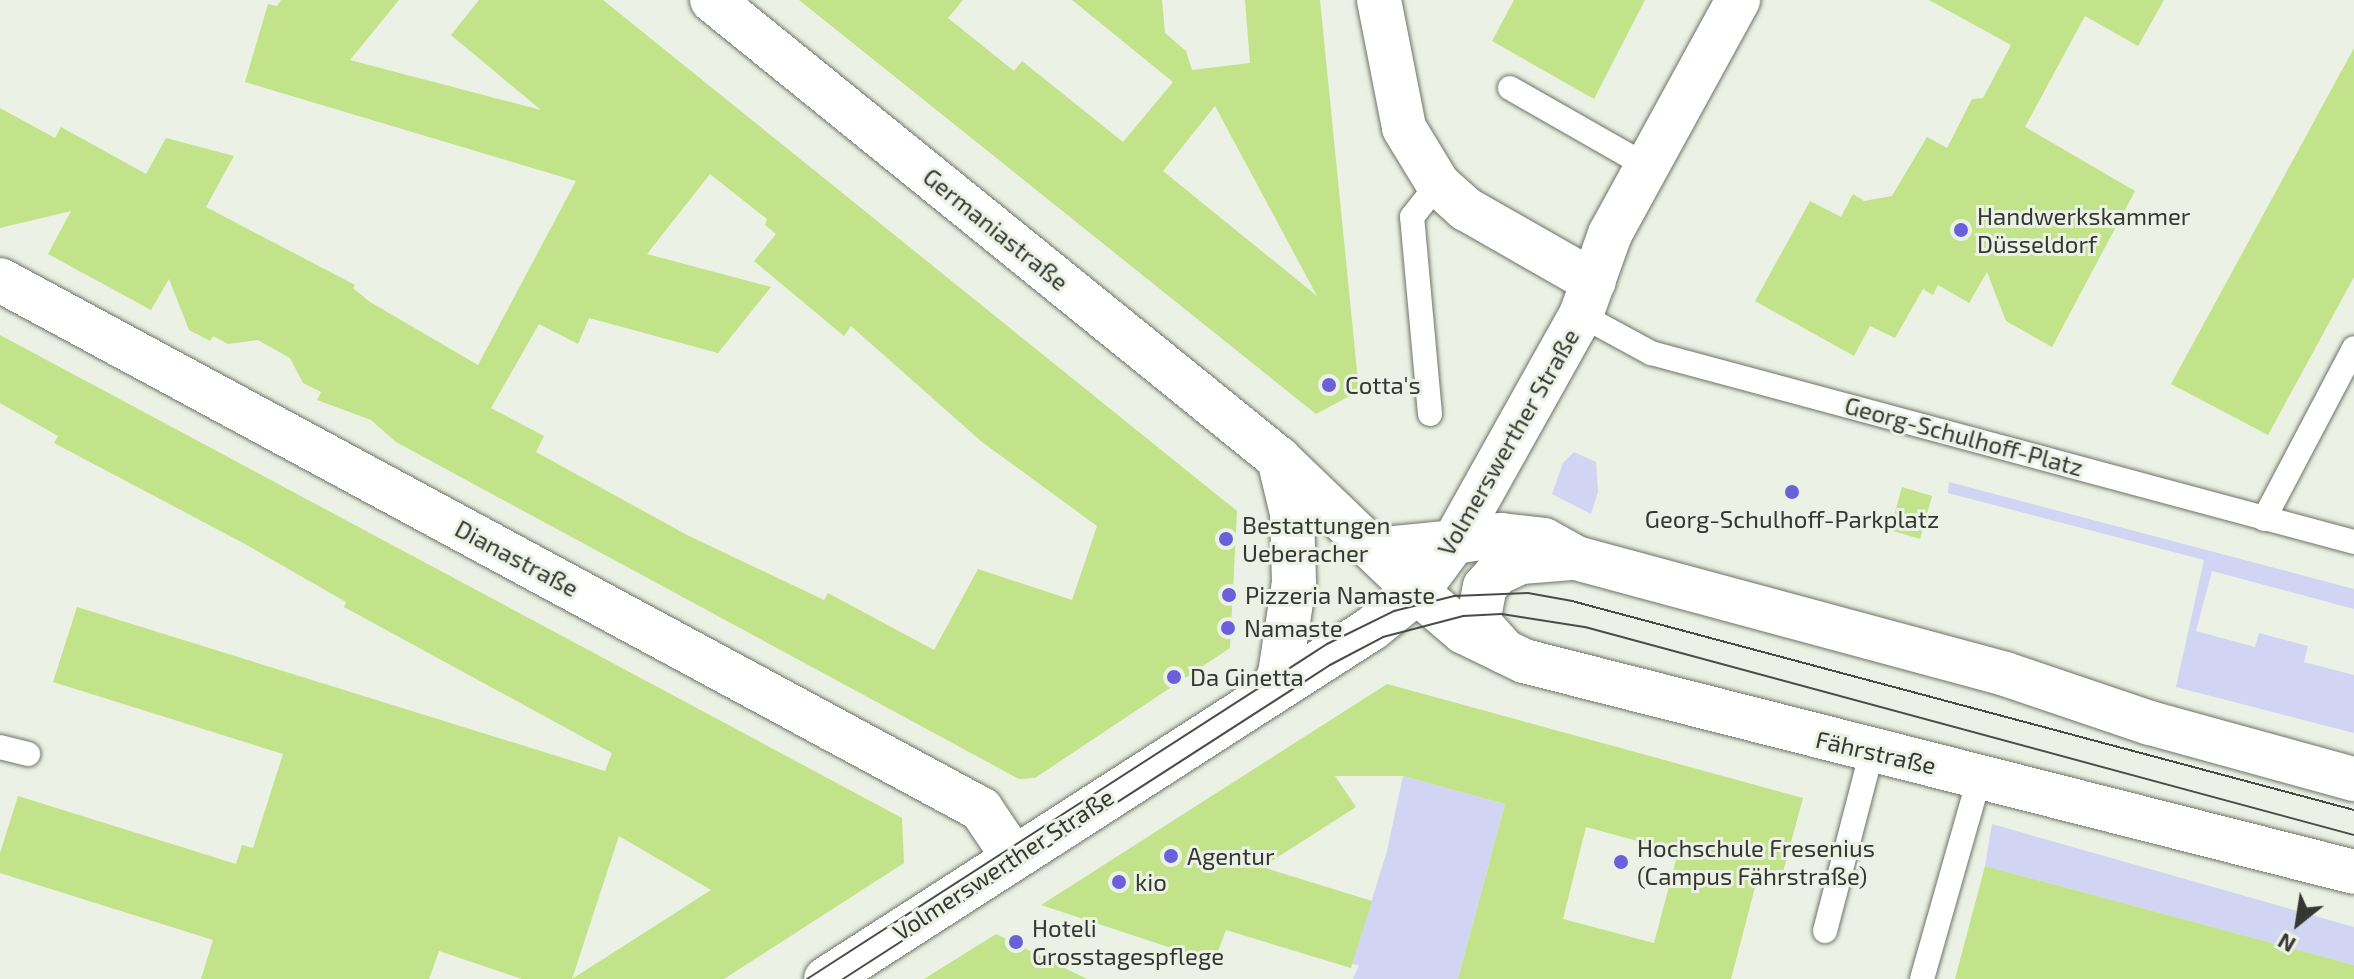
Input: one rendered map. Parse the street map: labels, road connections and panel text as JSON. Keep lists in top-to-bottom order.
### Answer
{
  "streets": {
    "street": [
      "Germaniastraße",
      "Volmerswerther Straße",
      "Dianastraße",
      "Fährstraße"
    ],
    "lane": ["Georg-Schulhoff-Platz"]
  },
  "crossings": [
    ["Germaniastraße", "Volmerswerther Straße"],
    ["Germaniastraße", "Fährstraße"],
    ["Georg-Schulhoff-Platz", "Volmerswerther Straße"],
    ["Volmerswerther Straße", "Dianastraße"],
    ["Volmerswerther Straße", "Fährstraße"]
  ],
  "places": [
    "Handwerkskammer Düsseldorf",
    "Cotta's",
    "Georg-Schulhoff-Parkplatz",
    "Bestattungen Ueberacher",
    "Pizzeria Namaste",
    "Namaste",
    "Da Ginetta",
    "Agentur",
    "Hochschule Fresenius (Campus Fährstraße)",
    "kio",
    "Hoteli Grosstagespflege"
  ],
  "north": "bottom left"
}
